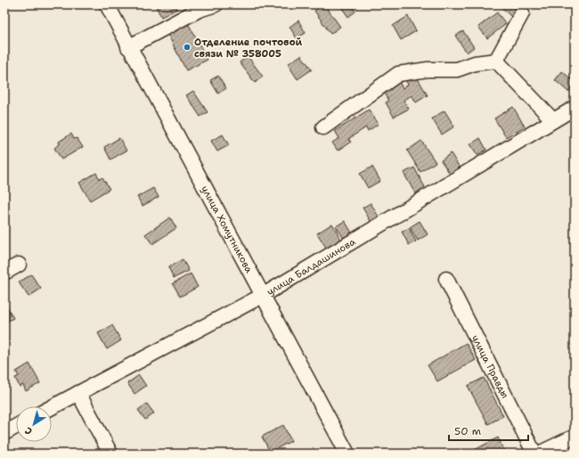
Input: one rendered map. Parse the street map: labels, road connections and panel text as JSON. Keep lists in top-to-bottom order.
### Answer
{
  "streets": {
    "street": ["улица Хомутникова", "улица Балдашинова", "улица Правды"]
  },
  "crossings": [
    ["улица Хомутникова", "улица Балдашинова"]
  ],
  "places": ["Отделение почтовой связи № 358005"],
  "scale_bar": "50 m",
  "north": "bottom left"
}
